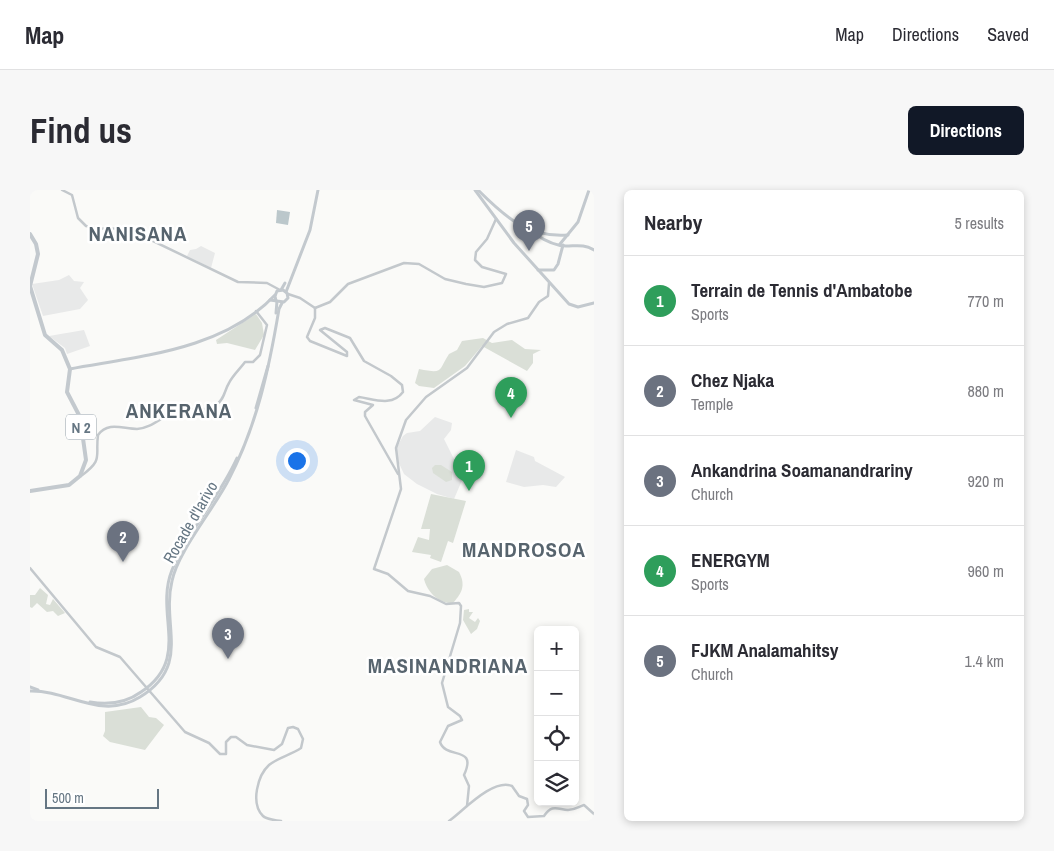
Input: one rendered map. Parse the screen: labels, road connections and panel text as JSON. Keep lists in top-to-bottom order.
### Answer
{
  "streets": {
    "main road": ["N 2", "Rocade d'Iarivo"]
  },
  "districts": [
    "NANISANA",
    "ANKERANA",
    "MANDROSOA",
    "MASINANDRIANA"
  ],
  "scale_bar": "500 m",
  "page": {
    "header": "Map",
    "nav": ["Map", "Directions", "Saved"],
    "buttons": "Directions",
    "title": "Find us",
    "heading": ["Nearby", "5 results"],
    "pins": [
      "5",
      "4",
      "1",
      "2",
      "3"
    ],
    "list": [
      {
        "mark": "1",
        "name": "Terrain de Tennis d'Ambatobe",
        "note": "Sports",
        "value": "770 m"
      },
      {
        "mark": "2",
        "name": "Chez Njaka",
        "note": "Temple",
        "value": "880 m"
      },
      {
        "mark": "3",
        "name": "Ankandrina Soamanandrariny",
        "note": "Church",
        "value": "920 m"
      },
      {
        "mark": "4",
        "name": "ENERGYM",
        "note": "Sports",
        "value": "960 m"
      },
      {
        "mark": "5",
        "name": "FJKM Analamahitsy",
        "note": "Church",
        "value": "1.4 km"
      }
    ],
    "map_buttons": ["+", "−"],
    "scale": "500 m"
  }
}
